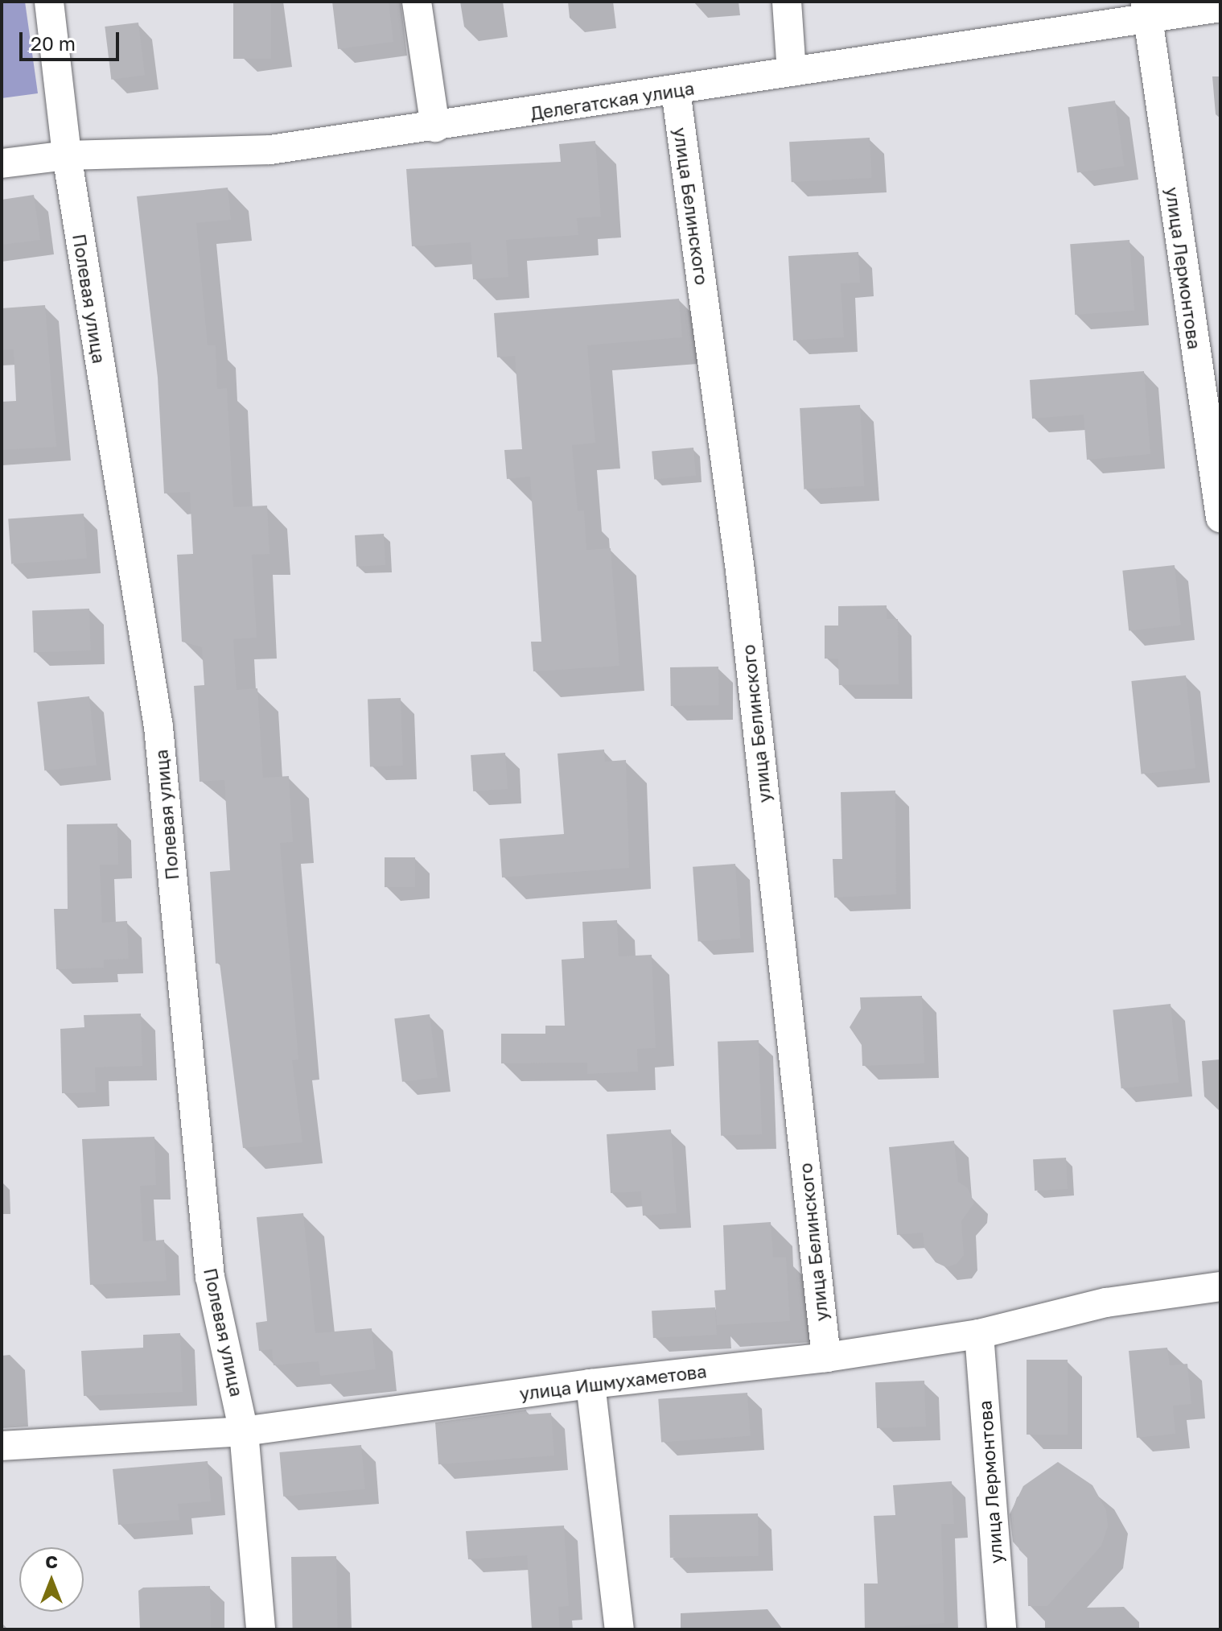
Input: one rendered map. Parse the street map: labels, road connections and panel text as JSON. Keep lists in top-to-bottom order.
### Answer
{
  "streets": {
    "street": [
      "Делегатская улица",
      "улица Белинского",
      "улица Лермонтова",
      "Полевая улица",
      "улица Ишмухаметова"
    ]
  },
  "crossings": [
    ["Делегатская улица", "улица Белинского"],
    ["Делегатская улица", "улица Лермонтова"],
    ["Делегатская улица", "Полевая улица"],
    ["улица Белинского", "улица Ишмухаметова"],
    ["улица Лермонтова", "улица Ишмухаметова"],
    ["Полевая улица", "улица Ишмухаметова"]
  ],
  "scale_bar": "20 m",
  "north": "top"
}
